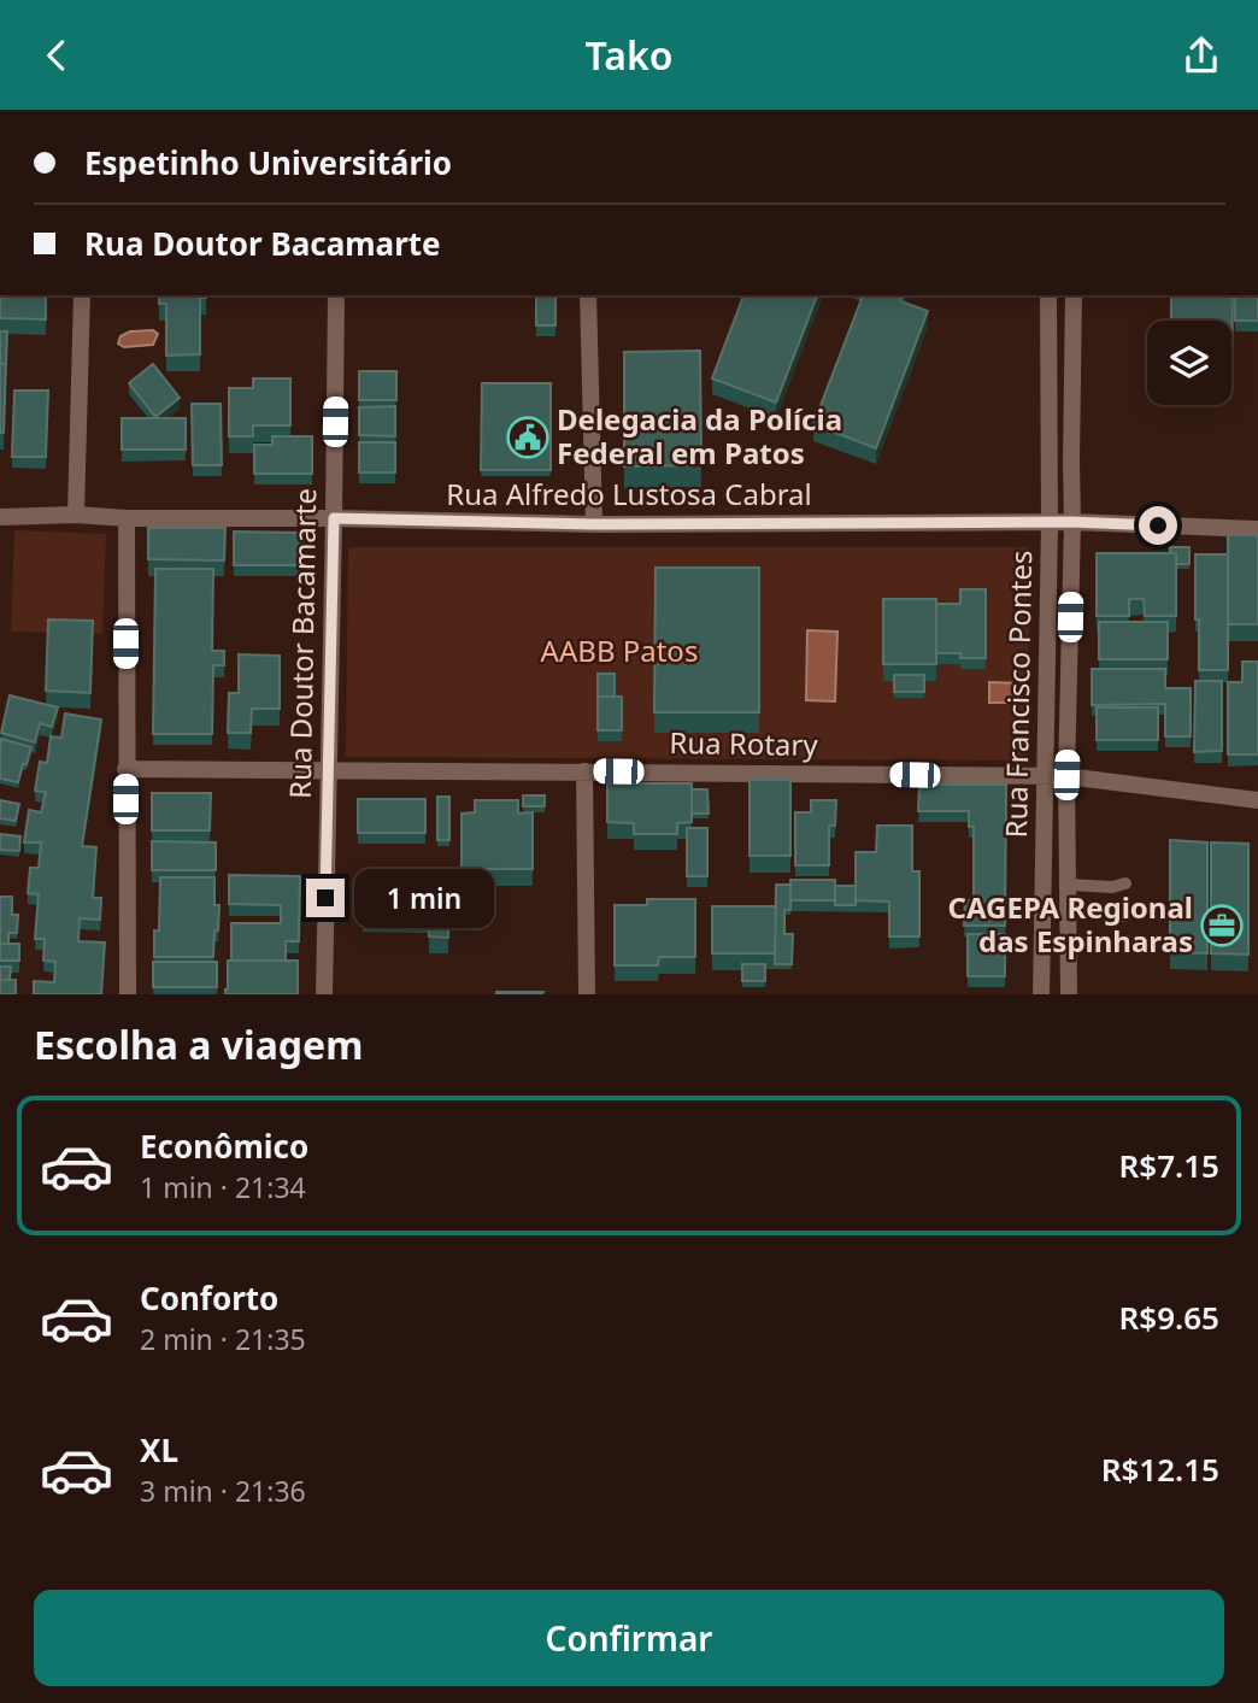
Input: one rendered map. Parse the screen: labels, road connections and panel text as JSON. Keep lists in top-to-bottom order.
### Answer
{
  "streets": {
    "street": [
      "Rua Alfredo Lustosa Cabral",
      "Rua Doutor Bacamarte",
      "Rua Francisco Pontes",
      "Rua Rotary"
    ]
  },
  "crossings": [
    ["Rua Alfredo Lustosa Cabral", "Rua Doutor Bacamarte"],
    ["Rua Alfredo Lustosa Cabral", "Rua Francisco Pontes"],
    ["Rua Doutor Bacamarte", "Rua Rotary"],
    ["Rua Francisco Pontes", "Rua Rotary"]
  ],
  "parks": ["AABB Patos"],
  "places": {
    "public building": ["Delegacia da Polícia Federal em Patos"],
    "office": ["CAGEPA Regional das Espinharas"]
  },
  "page": {
    "header": "Tako",
    "banner": ["Espetinho Universitário", "Rua Doutor Bacamarte"],
    "bubble": "1 min",
    "heading": "Escolha a viagem",
    "list": [
      {
        "name": "Econômico",
        "note": "1 min · 21:34",
        "value": "R$7.15"
      },
      {
        "name": "Conforto",
        "note": "2 min · 21:35",
        "value": "R$9.65"
      },
      {
        "name": "XL",
        "note": "3 min · 21:36",
        "value": "R$12.15"
      }
    ],
    "buttons": "Confirmar"
  }
}
